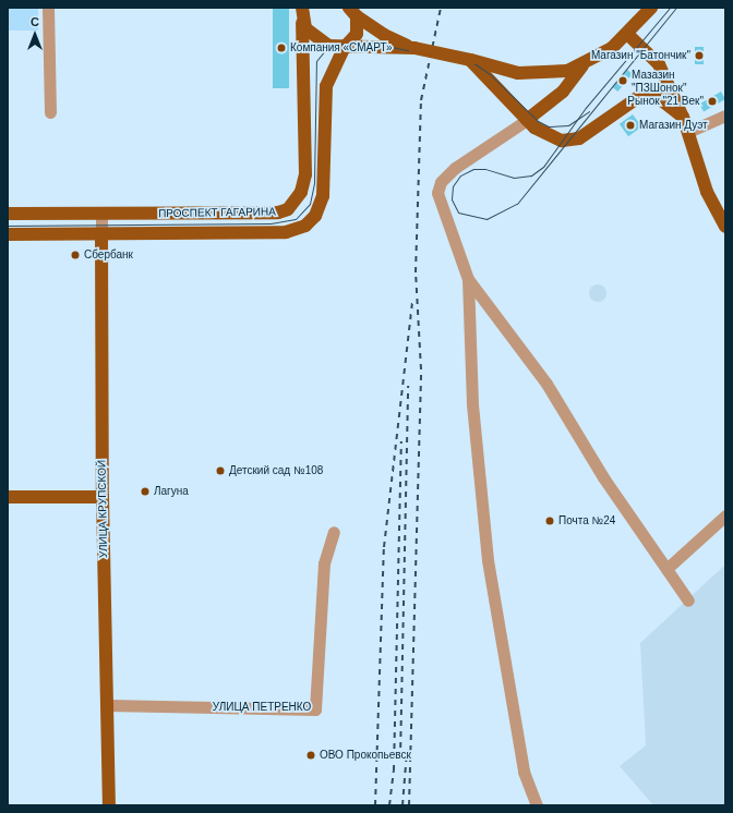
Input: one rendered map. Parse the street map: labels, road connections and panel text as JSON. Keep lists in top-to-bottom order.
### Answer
{
  "streets": {
    "main road": ["ПРОСПЕКТ ГАГАРИНА", "УЛИЦА КРУПСКОЙ"],
    "street": ["УЛИЦА ПЕТРЕНКО"]
  },
  "crossings": [
    ["ПРОСПЕКТ ГАГАРИНА", "УЛИЦА КРУПСКОЙ"],
    ["УЛИЦА КРУПСКОЙ", "УЛИЦА ПЕТРЕНКО"]
  ],
  "places": [
    "Компания «СМАРТ»",
    "Магазин \"Батончик\"",
    "Мазазин \"ПЗШонок\"",
    "Рынок \"21 Век\"",
    "Магазин Дуэт",
    "Сбербанк",
    "Детский сад №108",
    "Лагуна",
    "Почта №24",
    "ОВО Прокопьевск"
  ],
  "north": "top"
}
